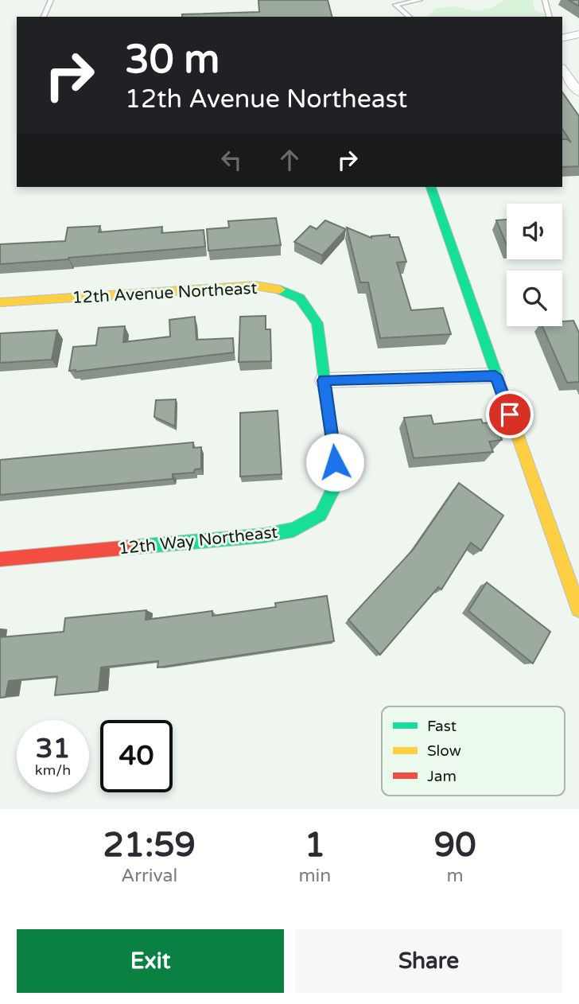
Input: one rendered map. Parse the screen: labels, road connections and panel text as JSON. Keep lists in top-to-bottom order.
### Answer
{
  "streets": {
    "street": ["12th Avenue Northeast", "12th Way Northeast"]
  },
  "crossings": [
    ["12th Avenue Northeast", "12th Way Northeast"]
  ],
  "legend": ["Fast", "Slow", "Jam"],
  "page": {
    "turn": ["30 m", "12th Avenue Northeast"],
    "speed": "31 km/h",
    "limit": "40",
    "eta": [
      "21:59",
      "Arrival",
      "1",
      "min",
      "90",
      "m"
    ],
    "buttons": ["Exit", "Share"]
  }
}
